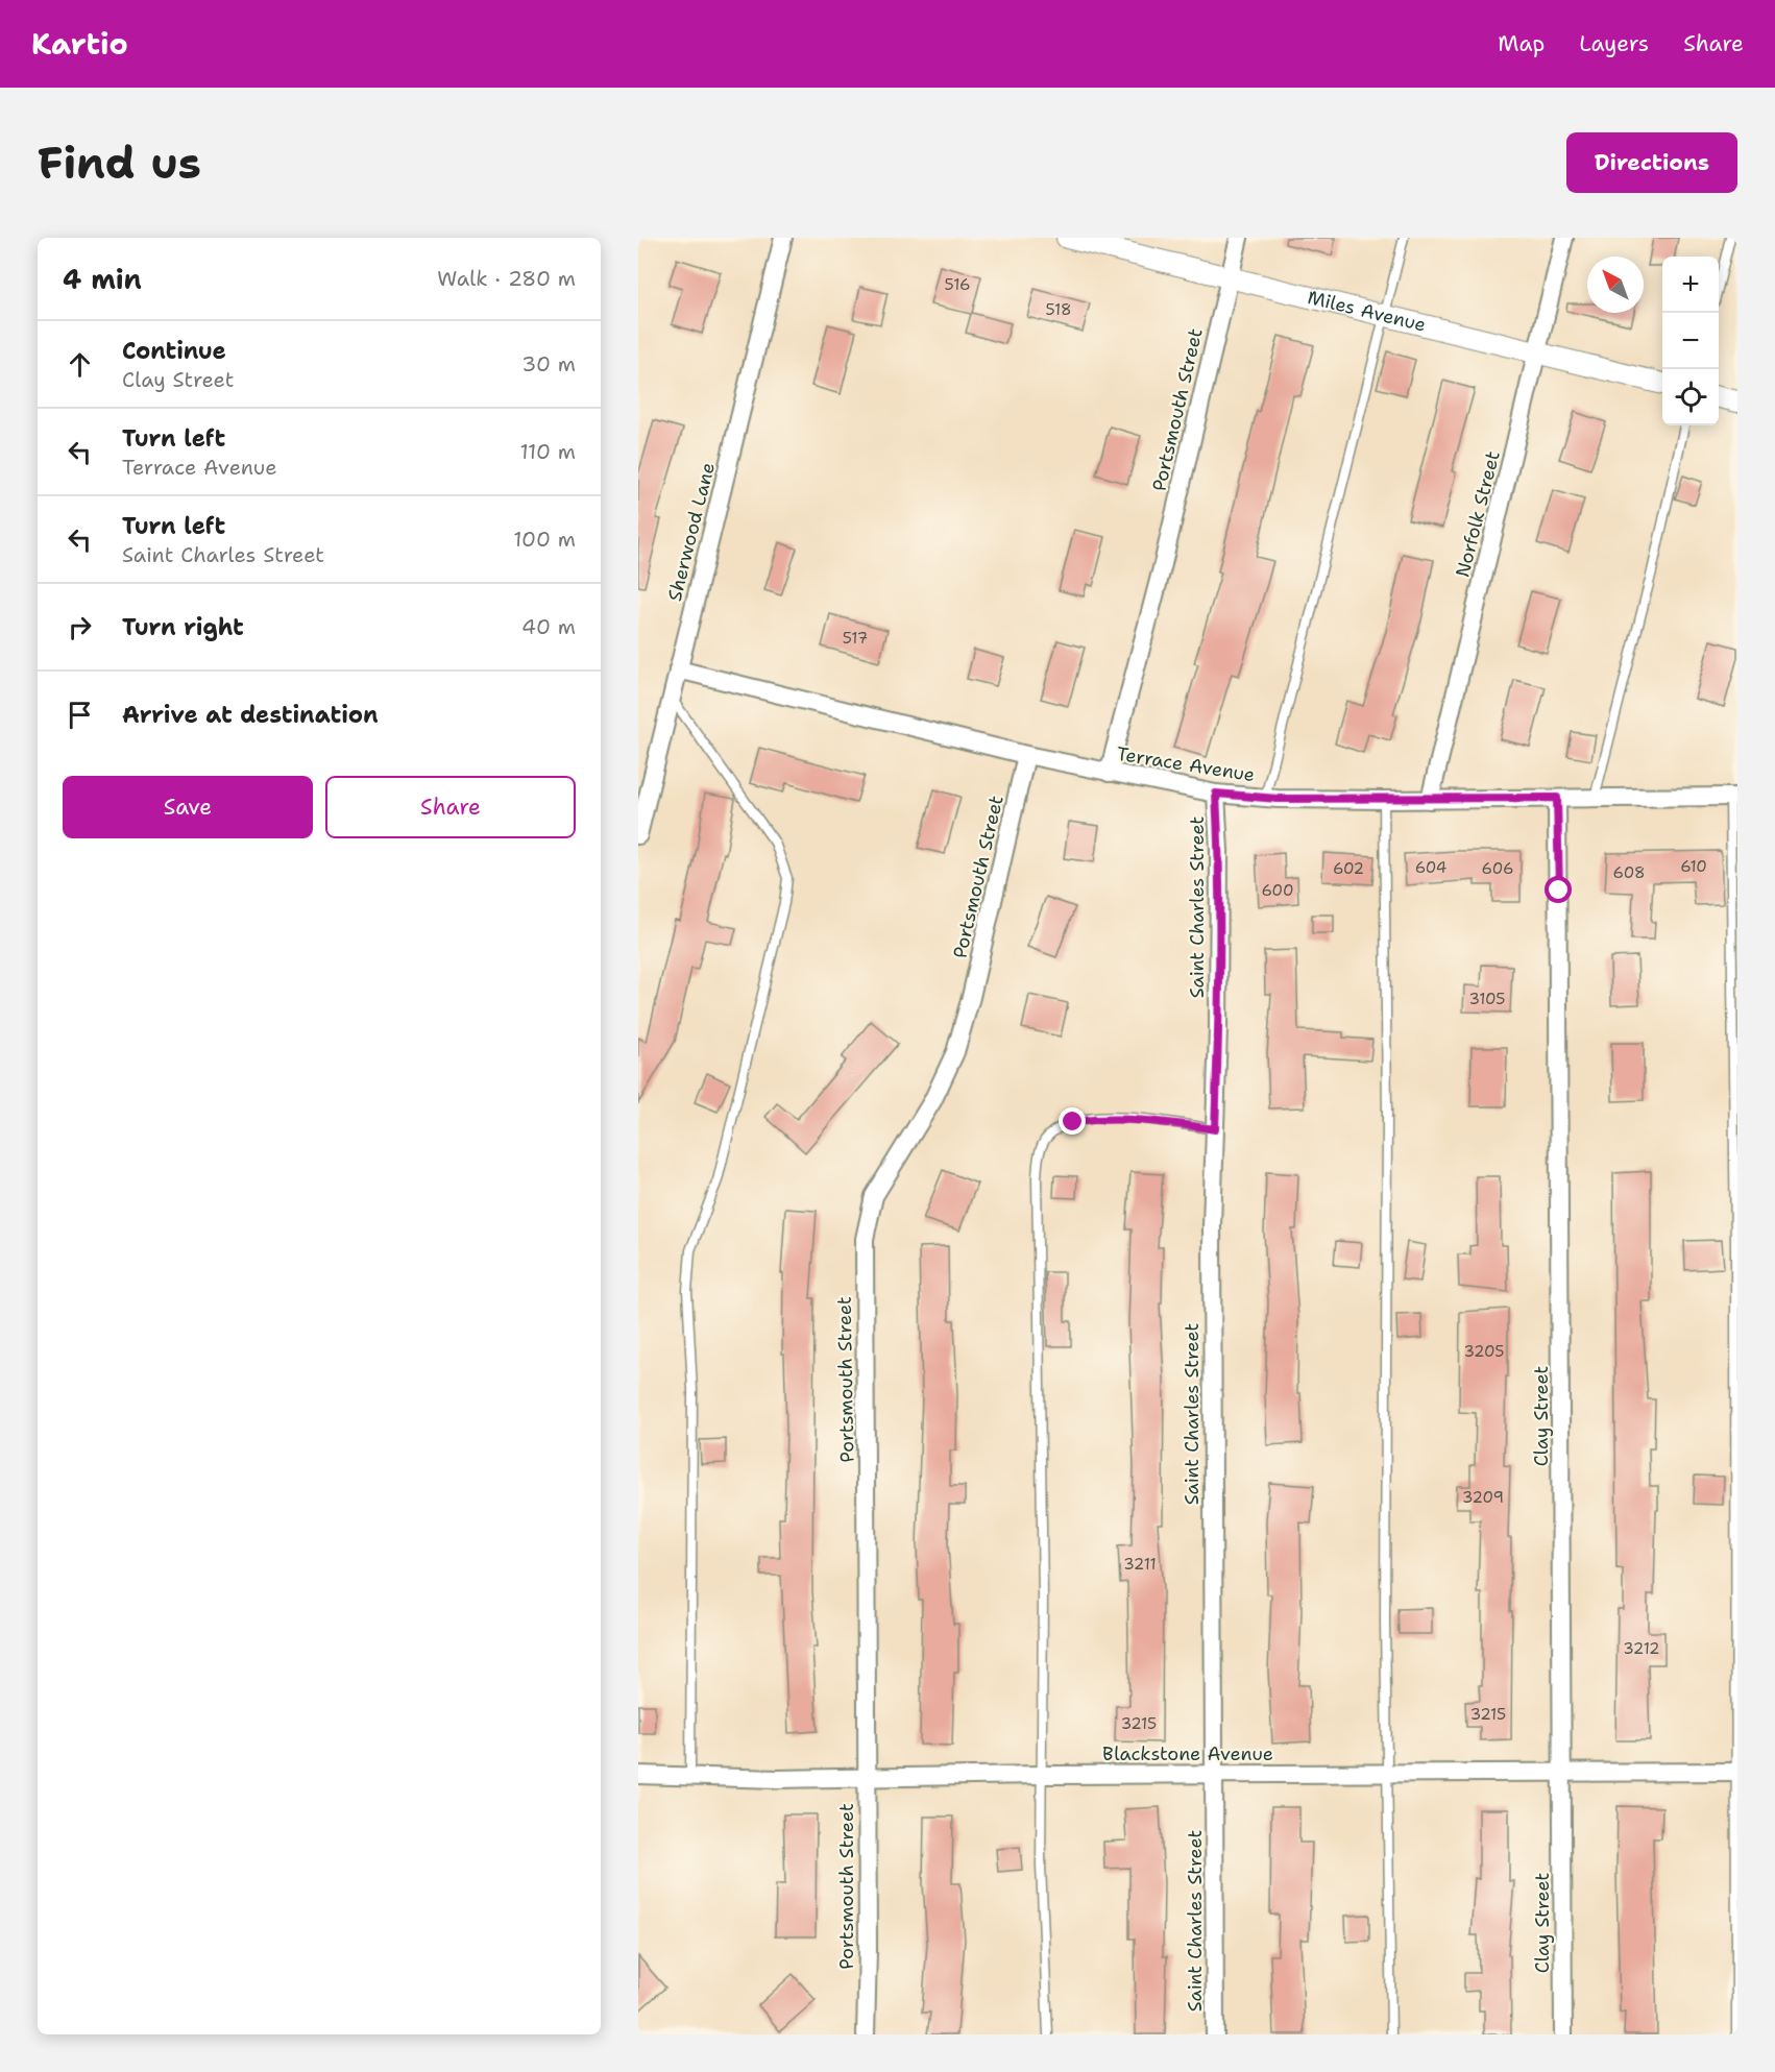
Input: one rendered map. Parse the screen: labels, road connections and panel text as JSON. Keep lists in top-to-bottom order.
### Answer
{
  "streets": {
    "street": [
      "Miles Avenue",
      "Portsmouth Street",
      "Norfolk Street",
      "Sherwood Lane",
      "Terrace Avenue",
      "Saint Charles Street",
      "Clay Street",
      "Blackstone Avenue"
    ]
  },
  "crossings": [
    ["Miles Avenue", "Portsmouth Street"],
    ["Miles Avenue", "Norfolk Street"],
    ["Portsmouth Street", "Terrace Avenue"],
    ["Portsmouth Street", "Blackstone Avenue"],
    ["Norfolk Street", "Terrace Avenue"],
    ["Sherwood Lane", "Terrace Avenue"],
    ["Terrace Avenue", "Saint Charles Street"],
    ["Terrace Avenue", "Clay Street"],
    ["Saint Charles Street", "Blackstone Avenue"],
    ["Clay Street", "Blackstone Avenue"]
  ],
  "house_numbers": [
    "516",
    "518",
    "517",
    "610",
    "604",
    "602",
    "606",
    "608",
    "600",
    "3105",
    "3205",
    "3209",
    "3211",
    "3212",
    "3215",
    "3215"
  ],
  "north": "top left",
  "page": {
    "header": "Kartio",
    "nav": ["Map", "Layers", "Share"],
    "buttons": [
      "Directions",
      ["Save", "Share"]
    ],
    "title": "Find us",
    "heading": ["4 min", "Walk · 280 m"],
    "map_buttons": ["+", "−"],
    "list": [
      ["Continue", "Clay Street", "30 m"],
      ["Turn left", "Terrace Avenue", "110 m"],
      ["Turn left", "Saint Charles Street", "100 m"],
      ["Turn right", "40 m"],
      "Arrive at destination"
    ]
  }
}
